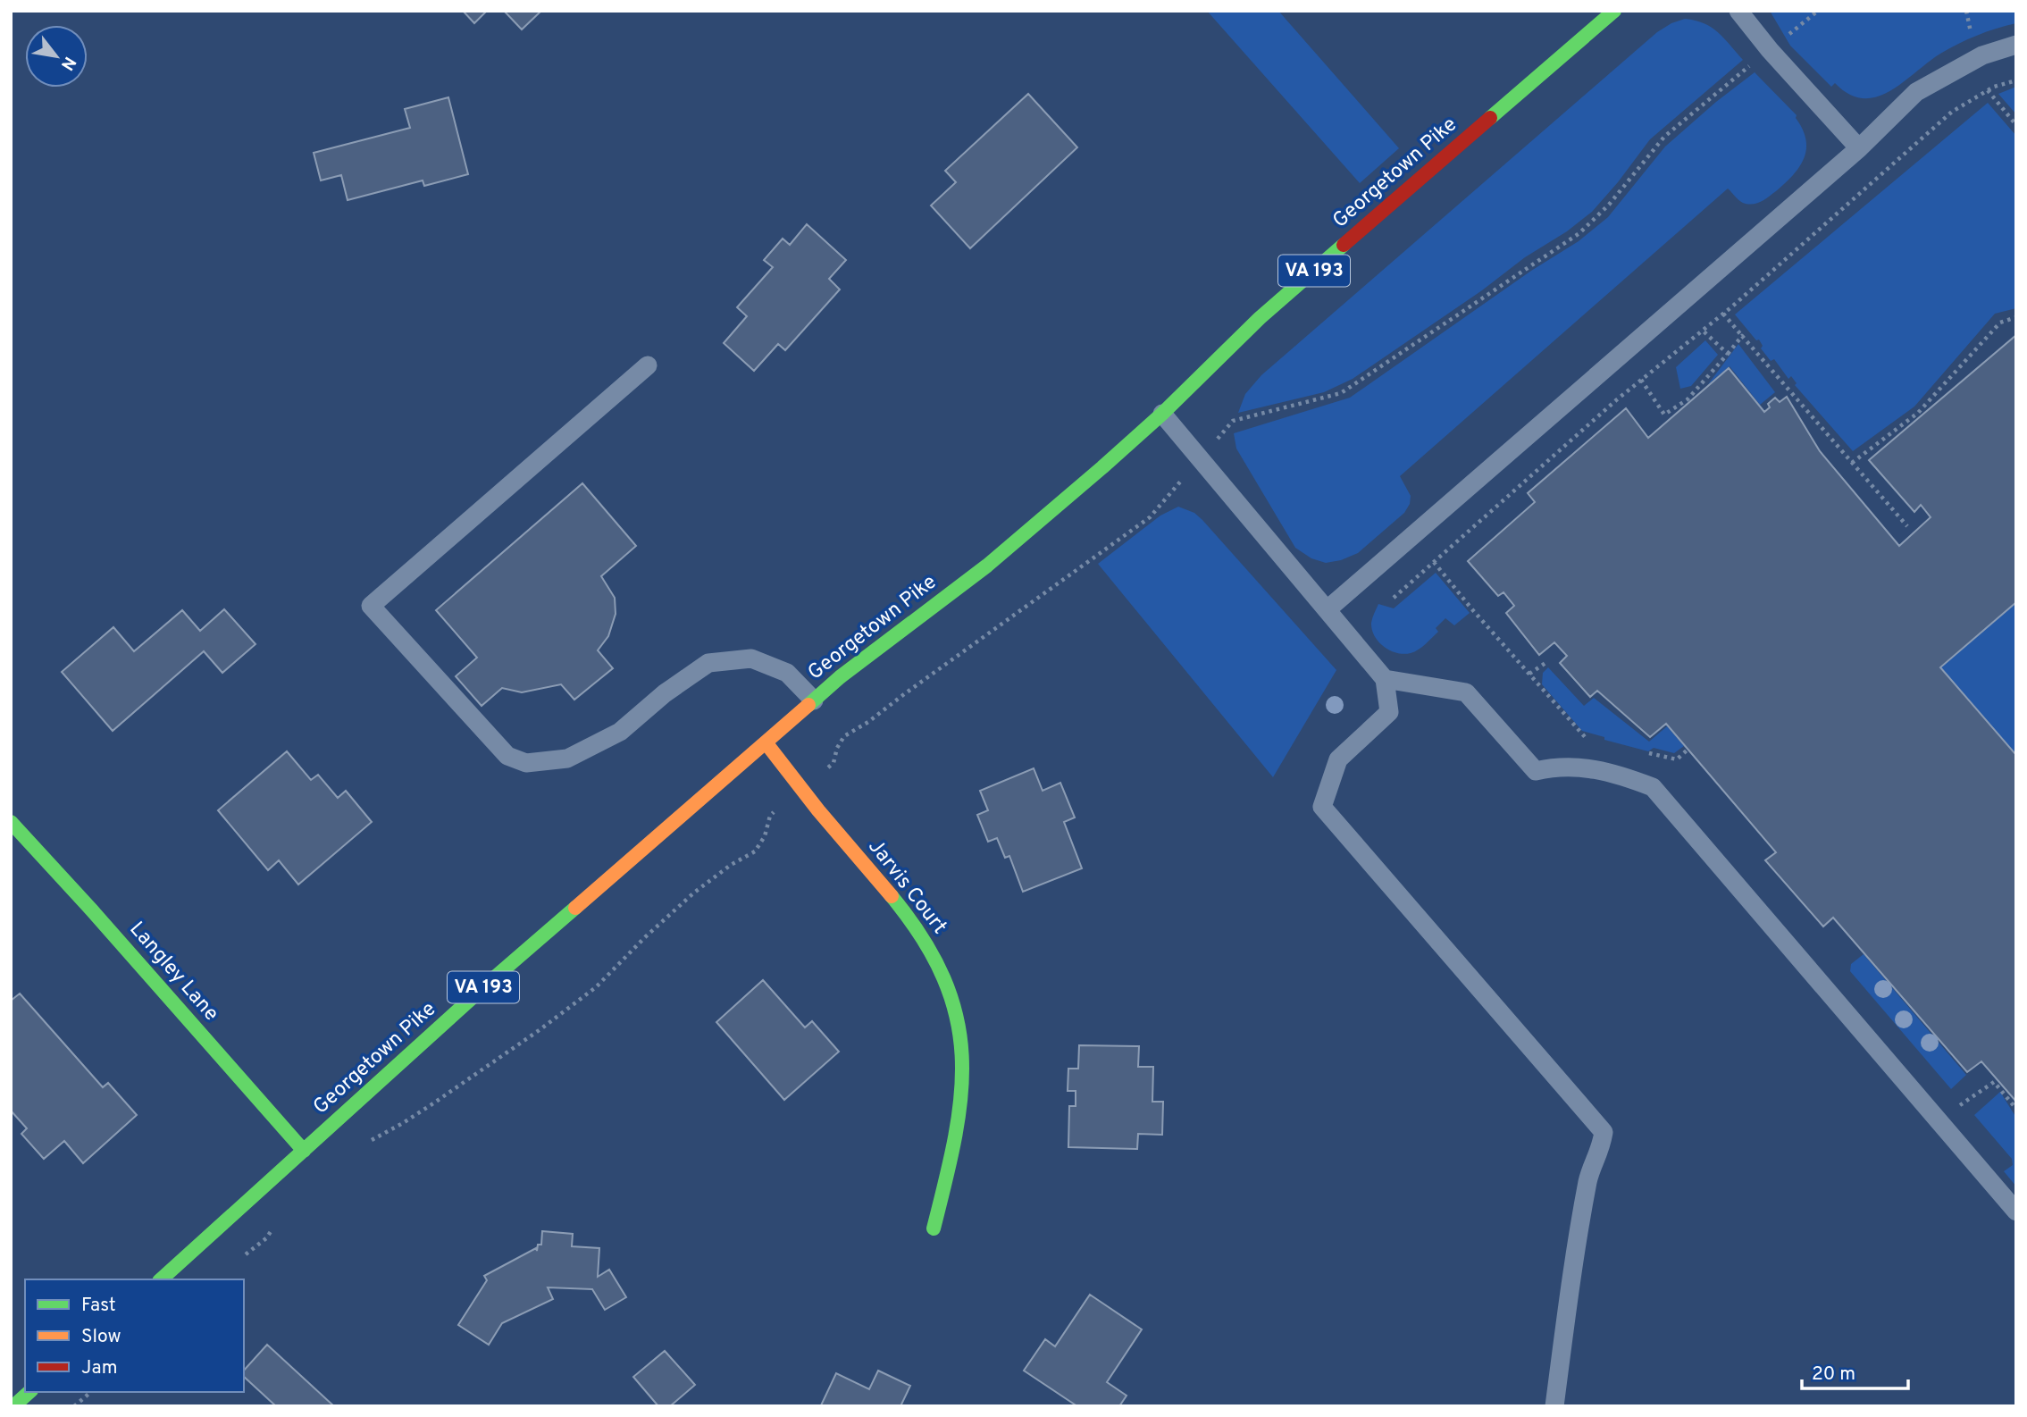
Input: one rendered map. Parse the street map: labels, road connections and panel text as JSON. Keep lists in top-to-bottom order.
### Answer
{
  "streets": {
    "main road": [
      "Georgetown Pike",
      "VA 193",
      "Jarvis Court",
      "Langley Lane"
    ]
  },
  "crossings": [
    ["Georgetown Pike", "Jarvis Court"],
    ["Georgetown Pike", "Langley Lane"]
  ],
  "legend": ["Fast", "Slow", "Jam"],
  "scale_bar": "20 m",
  "north": "bottom right"
}
